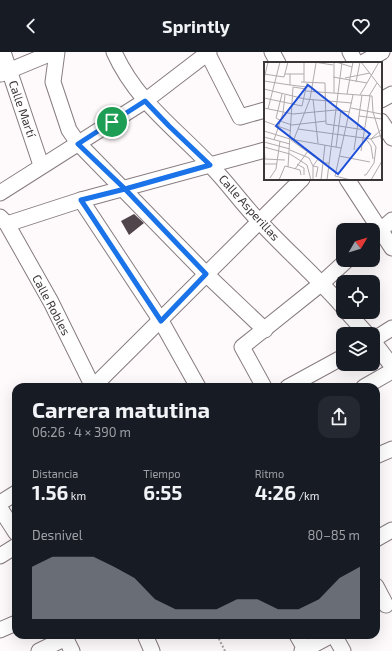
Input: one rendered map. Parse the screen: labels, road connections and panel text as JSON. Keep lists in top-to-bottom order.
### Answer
{
  "streets": {
    "street": ["Calle Martí", "Calle Asperillas", "Calle Robles"]
  },
  "north": "top right",
  "page": {
    "header": "Sprintly",
    "heading": ["Carrera matutina", "06:26 · 4 × 390 m"],
    "stats": [
      ["Distancia", "1.56 km"],
      ["Tiempo", "6:55"],
      ["Ritmo", "4:26 /km"]
    ],
    "chart": ["Desnivel", "80–85 m"]
  }
}
